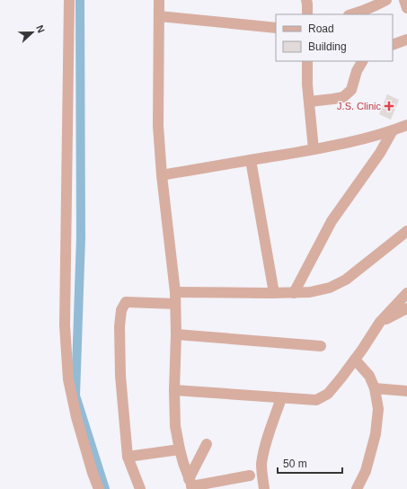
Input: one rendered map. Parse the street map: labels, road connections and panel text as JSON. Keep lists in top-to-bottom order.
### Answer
{
  "places": {
    "health": ["J.S. Clinic"]
  },
  "legend": ["Road", "Building"],
  "scale_bar": "50 m",
  "north": "right"
}
